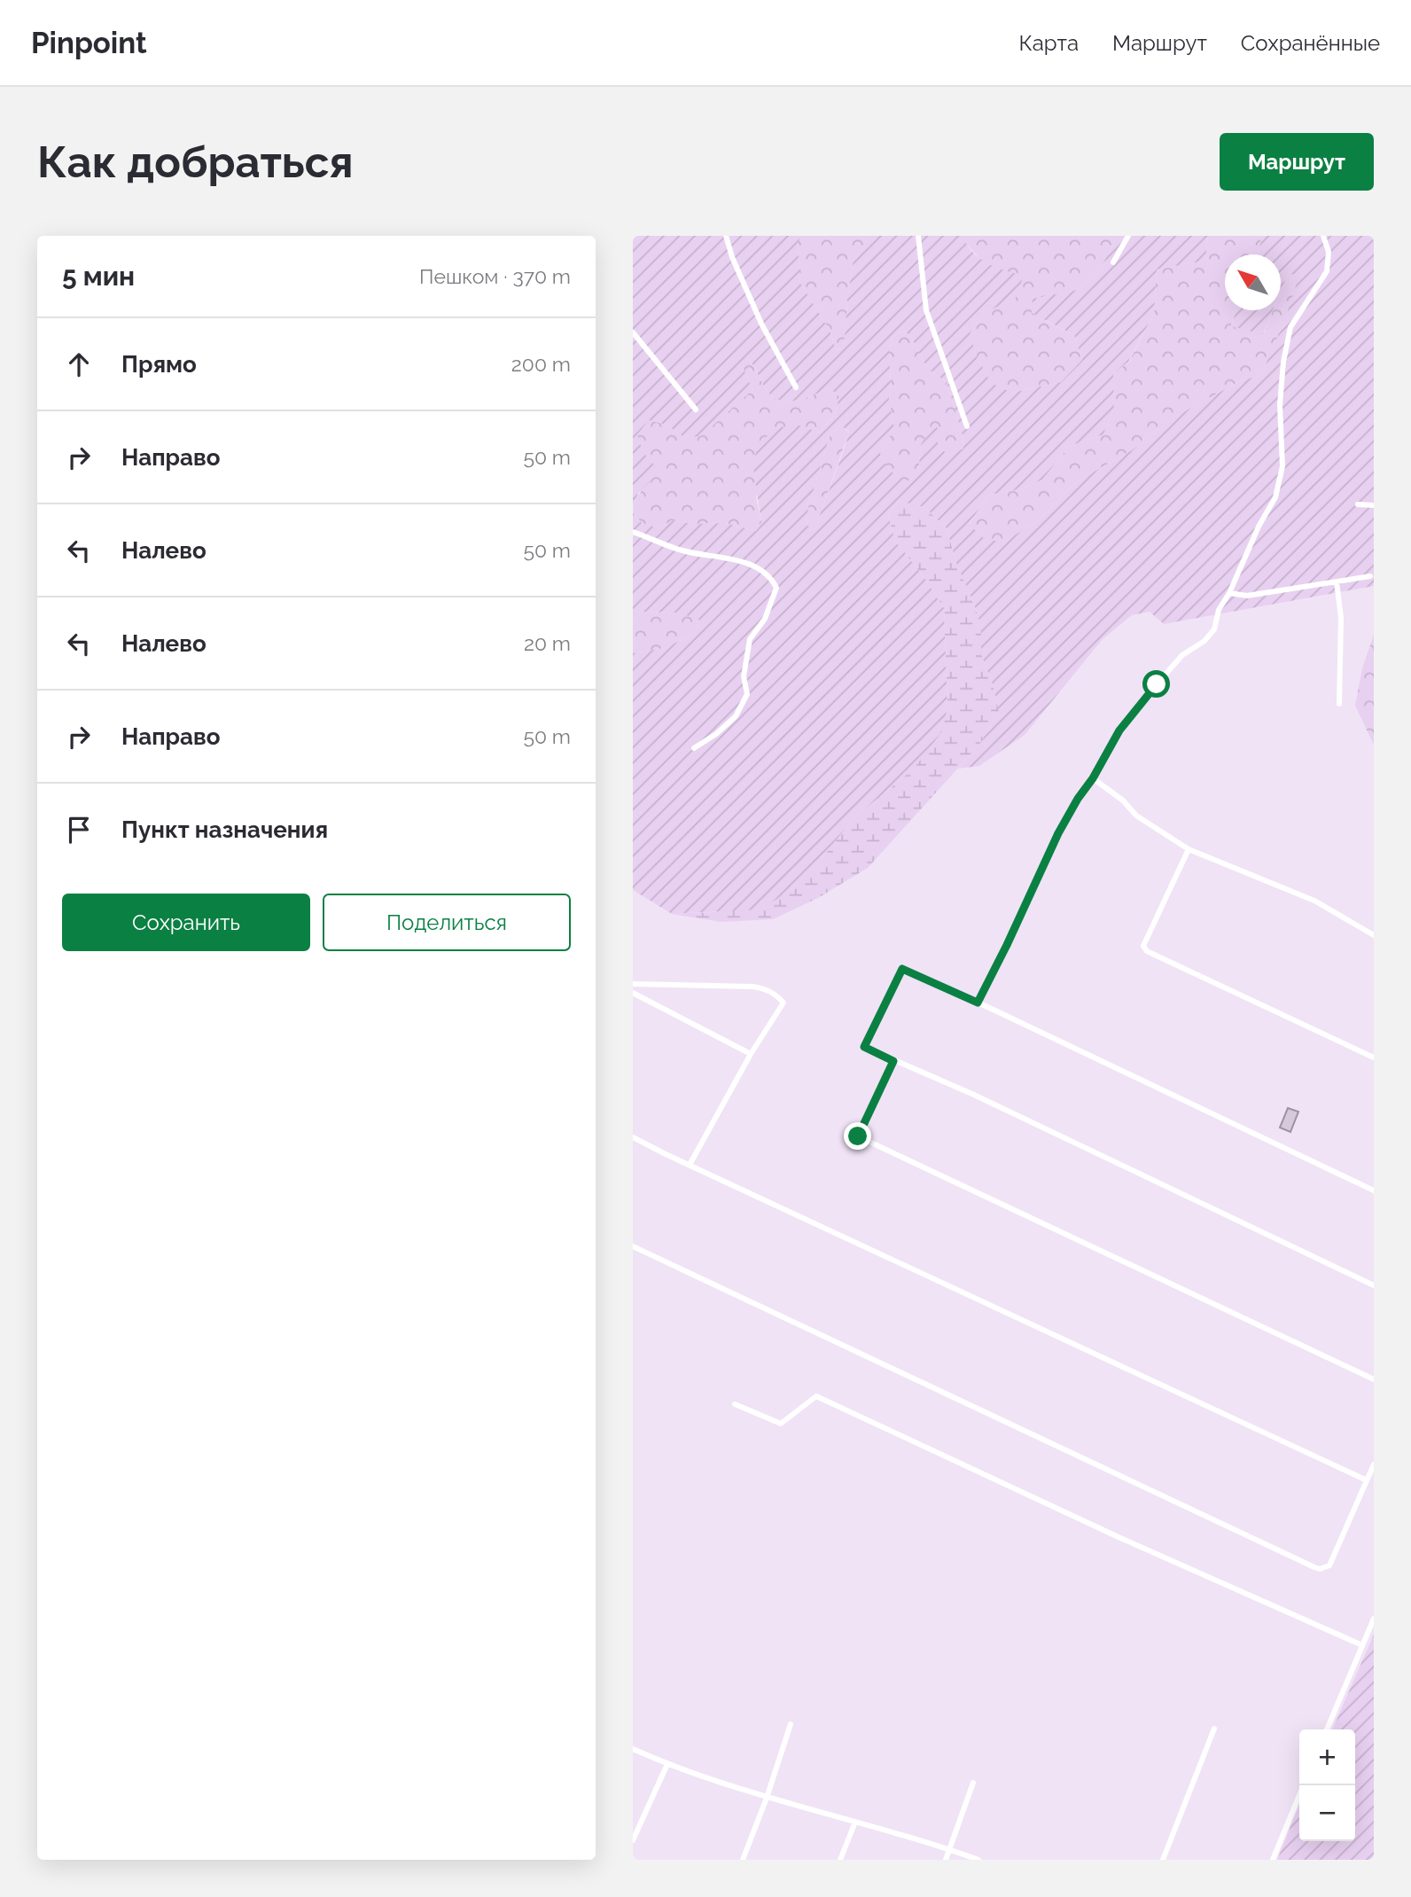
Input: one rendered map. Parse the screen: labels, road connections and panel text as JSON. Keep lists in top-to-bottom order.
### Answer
{
  "north": "top left",
  "page": {
    "header": "Pinpoint",
    "nav": ["Карта", "Маршрут", "Сохранённые"],
    "buttons": [
      "Маршрут",
      ["Сохранить", "Поделиться"]
    ],
    "title": "Как добраться",
    "heading": ["5 мин", "Пешком · 370 m"],
    "list": [
      ["Прямо", "200 m"],
      ["Направо", "50 m"],
      ["Налево", "50 m"],
      ["Налево", "20 m"],
      ["Направо", "50 m"],
      "Пункт назначения"
    ],
    "map_buttons": ["+", "−"]
  }
}
